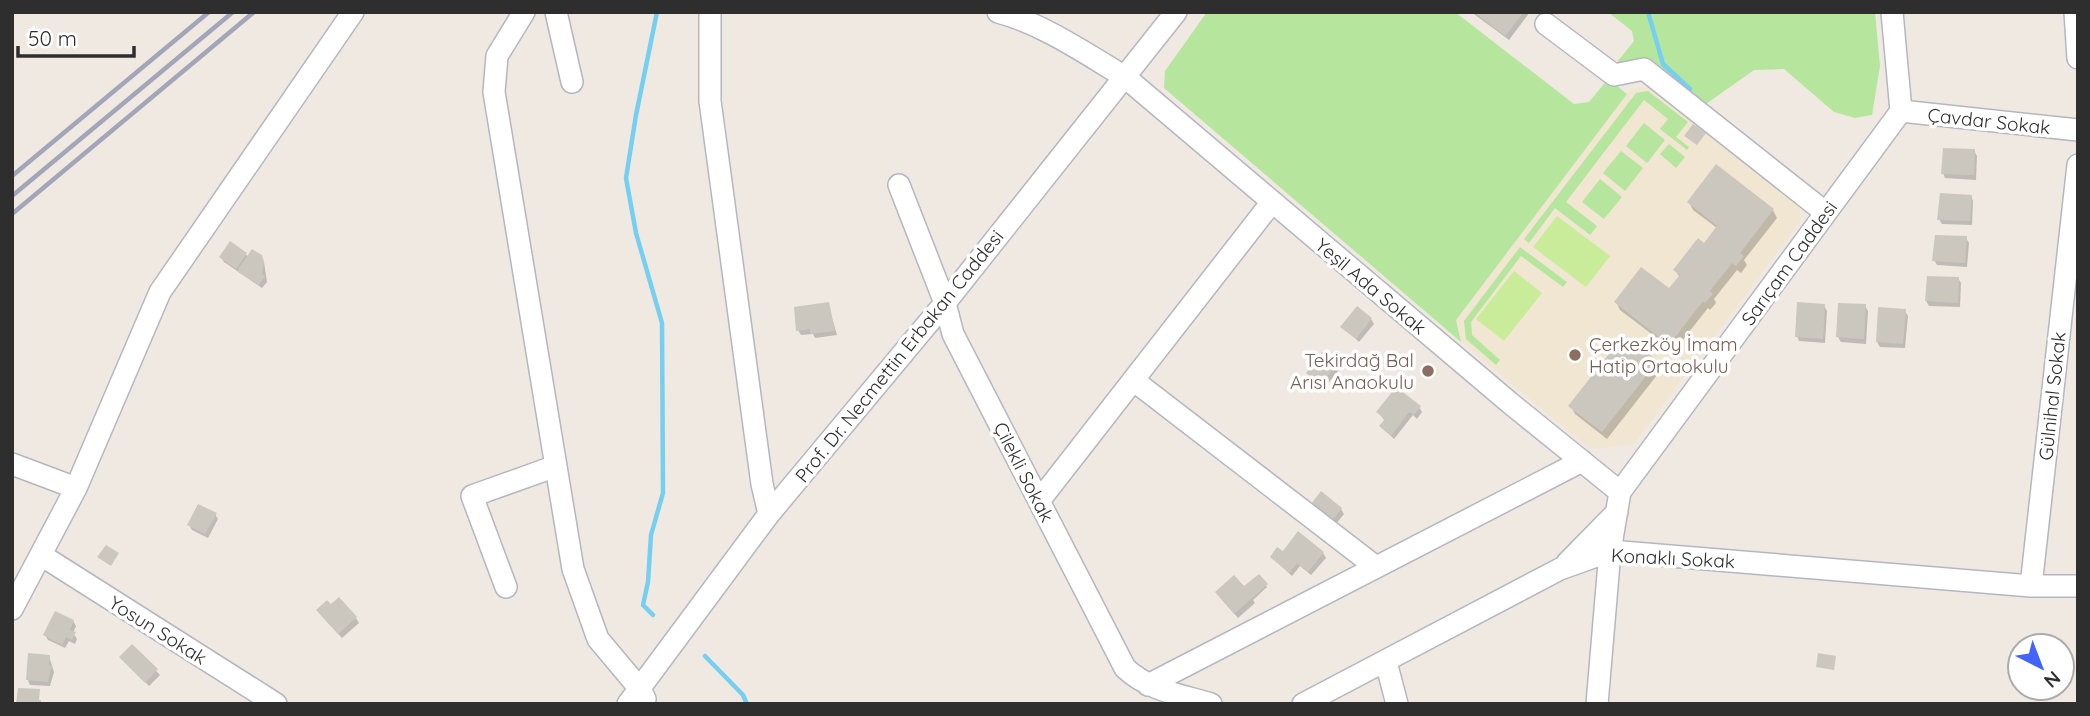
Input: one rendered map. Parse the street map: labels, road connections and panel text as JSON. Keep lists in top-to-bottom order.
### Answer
{
  "streets": {
    "street": [
      "Çavdar Sokak",
      "Sarıçam Caddesi",
      "Yeşil Ada Sokak",
      "Prof. Dr. Necmettin Erbakan Caddesi",
      "Gülnihal Sokak",
      "Çilekli Sokak",
      "Konaklı Sokak",
      "Yosun Sokak"
    ]
  },
  "crossings": [
    ["Çavdar Sokak", "Sarıçam Caddesi"],
    ["Sarıçam Caddesi", "Yeşil Ada Sokak"],
    ["Sarıçam Caddesi", "Konaklı Sokak"],
    ["Yeşil Ada Sokak", "Prof. Dr. Necmettin Erbakan Caddesi"],
    ["Prof. Dr. Necmettin Erbakan Caddesi", "Çilekli Sokak"],
    ["Gülnihal Sokak", "Konaklı Sokak"]
  ],
  "places": ["Çerkezköy İmam Hatip Ortaokulu", "Tekirdağ Bal Arısı Anaokulu"],
  "scale_bar": "50 m",
  "north": "bottom right"
}
